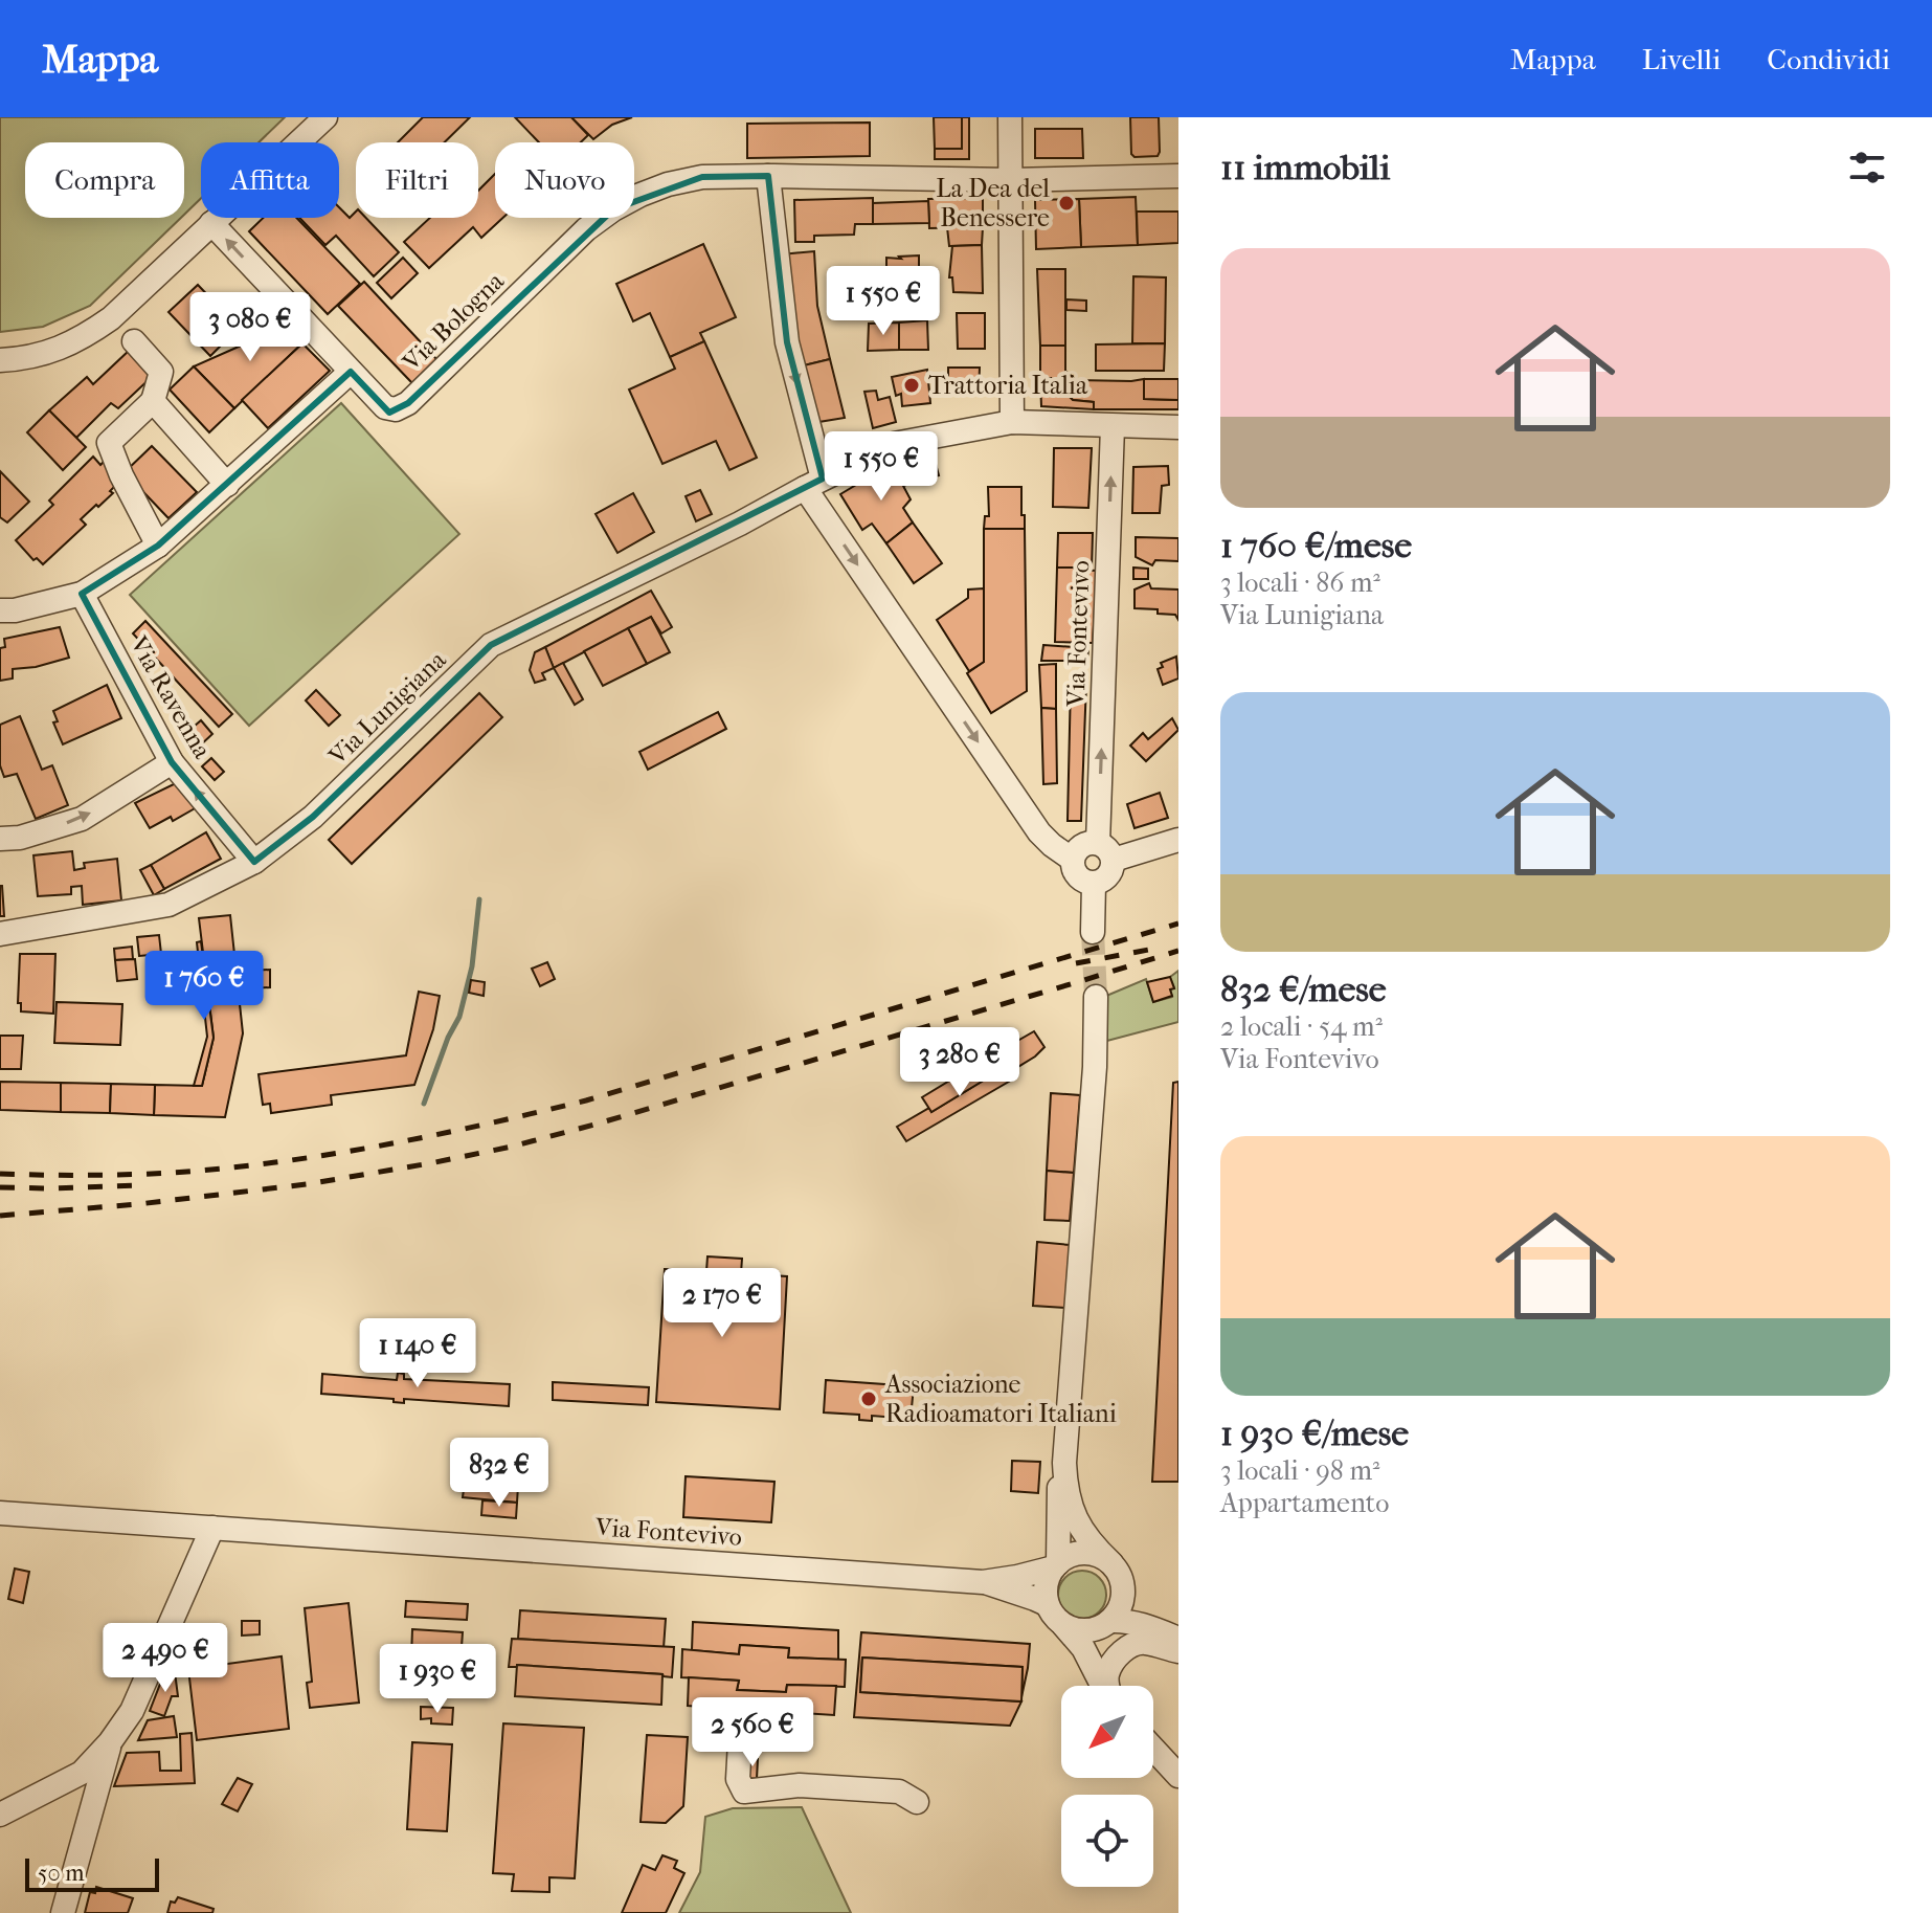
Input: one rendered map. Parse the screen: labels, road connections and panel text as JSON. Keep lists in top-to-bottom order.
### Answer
{
  "streets": {
    "street": [
      "Via Bologna",
      "Via Fontevivo",
      "Via Ravenna",
      "Via Lunigiana"
    ]
  },
  "crossings": [
    ["Via Fontevivo", "Via Lunigiana"],
    ["Via Ravenna", "Via Lunigiana"]
  ],
  "one_way": ["Via Ravenna"],
  "places": ["La Dea del Benessere", "Trattoria Italia", "Associazione Radioamatori Italiani"],
  "scale_bar": "50 m",
  "north": "bottom left",
  "page": {
    "header": "Mappa",
    "nav": ["Mappa", "Livelli", "Condividi"],
    "heading": "11 immobili",
    "chip": [
      "Compra",
      "Affitta",
      "Filtri",
      "Nuovo"
    ],
    "list": [
      {
        "name": "1 760 €/mese",
        "note": "3 locali · 86 m² · Via Lunigiana"
      },
      {
        "name": "832 €/mese",
        "note": "2 locali · 54 m² · Via Fontevivo"
      },
      {
        "name": "1 930 €/mese",
        "note": "3 locali · 98 m² · Appartamento"
      }
    ],
    "price": [
      "1 550 €",
      "3 080 €",
      "1 550 €",
      "1 760 €",
      "3 280 €",
      "2 170 €",
      "1 140 €",
      "832 €",
      "2 490 €",
      "1 930 €",
      "2 560 €"
    ],
    "scale": "50 m"
  }
}
